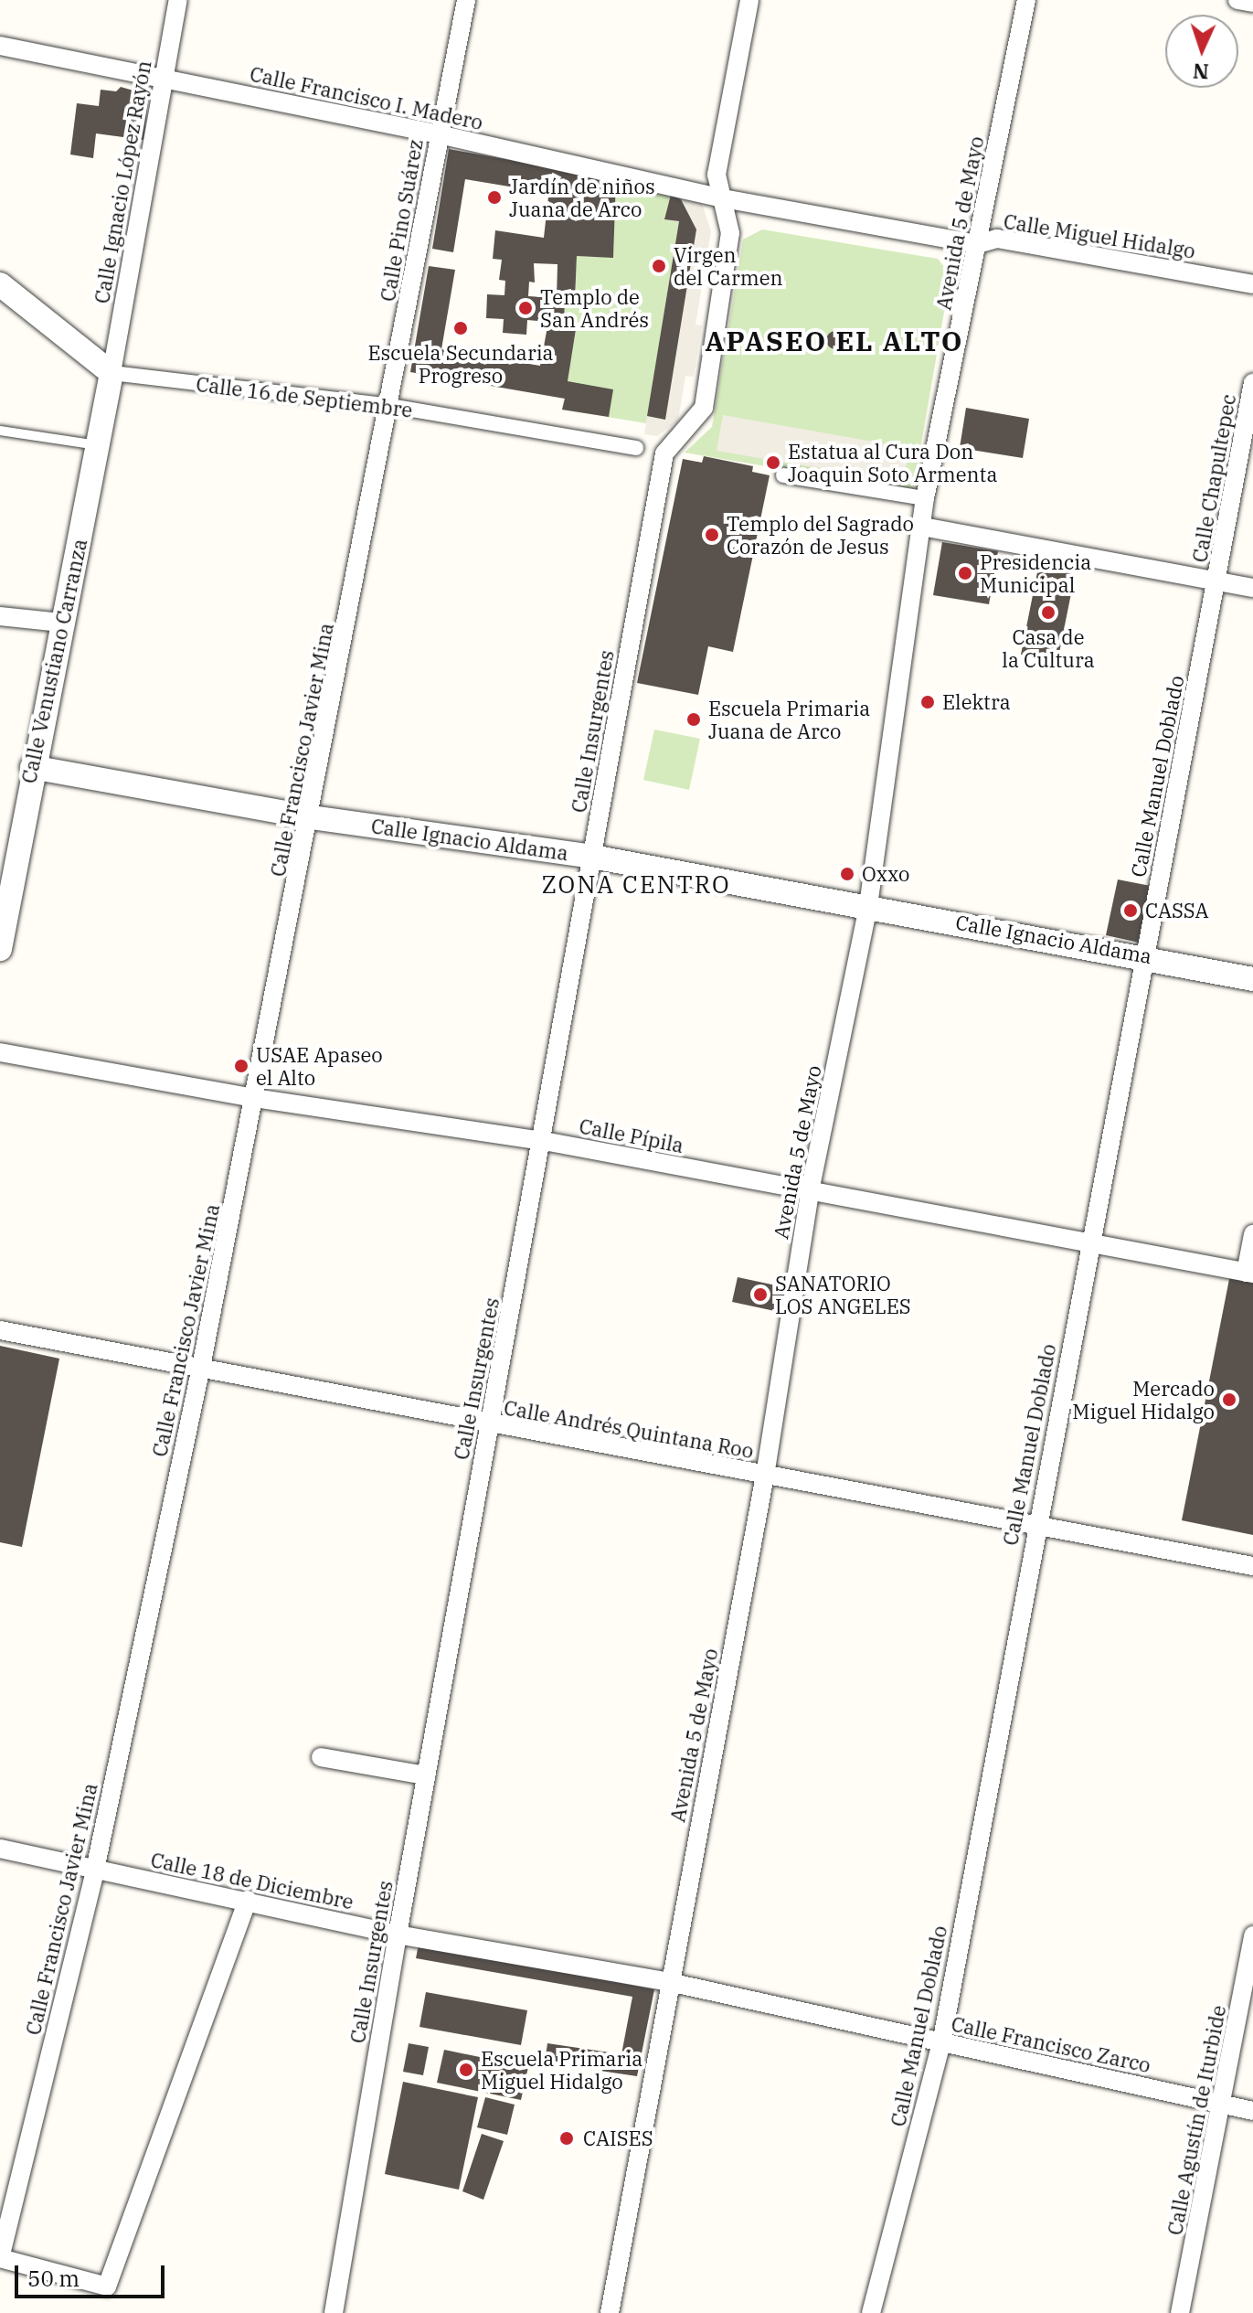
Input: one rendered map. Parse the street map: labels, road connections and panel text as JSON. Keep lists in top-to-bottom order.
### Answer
{
  "streets": {
    "street": [
      "Calle Francisco I. Madero",
      "Calle Ignacio López Rayón",
      "Calle Pino Suárez",
      "Avenida 5 de Mayo",
      "Calle Miguel Hidalgo",
      "Calle 16 de Septiembre",
      "Calle Chapultepec",
      "Calle Venustiano Carranza",
      "Calle Insurgentes",
      "Calle Francisco Javier Mina",
      "Calle Manuel Doblado",
      "Calle Ignacio Aldama",
      "Calle Pípila",
      "Calle Andrés Quintana Roo",
      "Calle 18 de Diciembre",
      "Calle Francisco Zarco",
      "Calle Agustín de Iturbide"
    ]
  },
  "crossings": [
    ["Calle Francisco I. Madero", "Calle Ignacio López Rayón"],
    ["Calle Francisco I. Madero", "Calle Pino Suárez"],
    ["Calle Francisco I. Madero", "Calle Miguel Hidalgo"],
    ["Calle Ignacio López Rayón", "Calle 16 de Septiembre"],
    ["Calle Ignacio López Rayón", "Calle Venustiano Carranza"],
    ["Calle Pino Suárez", "Calle 16 de Septiembre"],
    ["Calle Pino Suárez", "Calle Francisco Javier Mina"],
    ["Avenida 5 de Mayo", "Calle Miguel Hidalgo"],
    ["Avenida 5 de Mayo", "Calle Ignacio Aldama"],
    ["Avenida 5 de Mayo", "Calle Pípila"],
    ["Avenida 5 de Mayo", "Calle Andrés Quintana Roo"],
    ["Avenida 5 de Mayo", "Calle 18 de Diciembre"],
    ["Avenida 5 de Mayo", "Calle Francisco Zarco"],
    ["Calle 16 de Septiembre", "Calle Venustiano Carranza"],
    ["Calle 16 de Septiembre", "Calle Insurgentes"],
    ["Calle 16 de Septiembre", "Calle Francisco Javier Mina"],
    ["Calle Chapultepec", "Calle Manuel Doblado"],
    ["Calle Venustiano Carranza", "Calle Ignacio Aldama"],
    ["Calle Insurgentes", "Calle Ignacio Aldama"],
    ["Calle Insurgentes", "Calle Pípila"],
    ["Calle Insurgentes", "Calle Andrés Quintana Roo"],
    ["Calle Insurgentes", "Calle 18 de Diciembre"],
    ["Calle Francisco Javier Mina", "Calle Ignacio Aldama"],
    ["Calle Francisco Javier Mina", "Calle Pípila"],
    ["Calle Francisco Javier Mina", "Calle Andrés Quintana Roo"],
    ["Calle Francisco Javier Mina", "Calle 18 de Diciembre"],
    ["Calle Manuel Doblado", "Calle Ignacio Aldama"],
    ["Calle Manuel Doblado", "Calle Pípila"],
    ["Calle Manuel Doblado", "Calle Andrés Quintana Roo"],
    ["Calle Manuel Doblado", "Calle Francisco Zarco"],
    ["Calle 18 de Diciembre", "Calle Francisco Zarco"],
    ["Calle Francisco Zarco", "Calle Agustín de Iturbide"]
  ],
  "districts": ["APASEO EL ALTO", "ZONA CENTRO"],
  "places": [
    "Jardín de niños Juana de Arco",
    "Virgen del Carmen",
    "Templo de San Andrés",
    "Escuela Secundaria Progreso",
    "Estatua al Cura Don Joaquin Soto Armenta",
    "Templo del Sagrado Corazón de Jesus",
    "Presidencia Municipal",
    "Casa de la Cultura",
    "Elektra",
    "Escuela Primaria Juana de Arco",
    "Oxxo",
    "CASSA",
    "USAE Apaseo el Alto",
    "SANATORIO LOS ANGELES",
    "Mercado Miguel Hidalgo",
    "Escuela Primaria Miguel Hidalgo",
    "CAISES"
  ],
  "scale_bar": "50 m",
  "north": "bottom"
}
